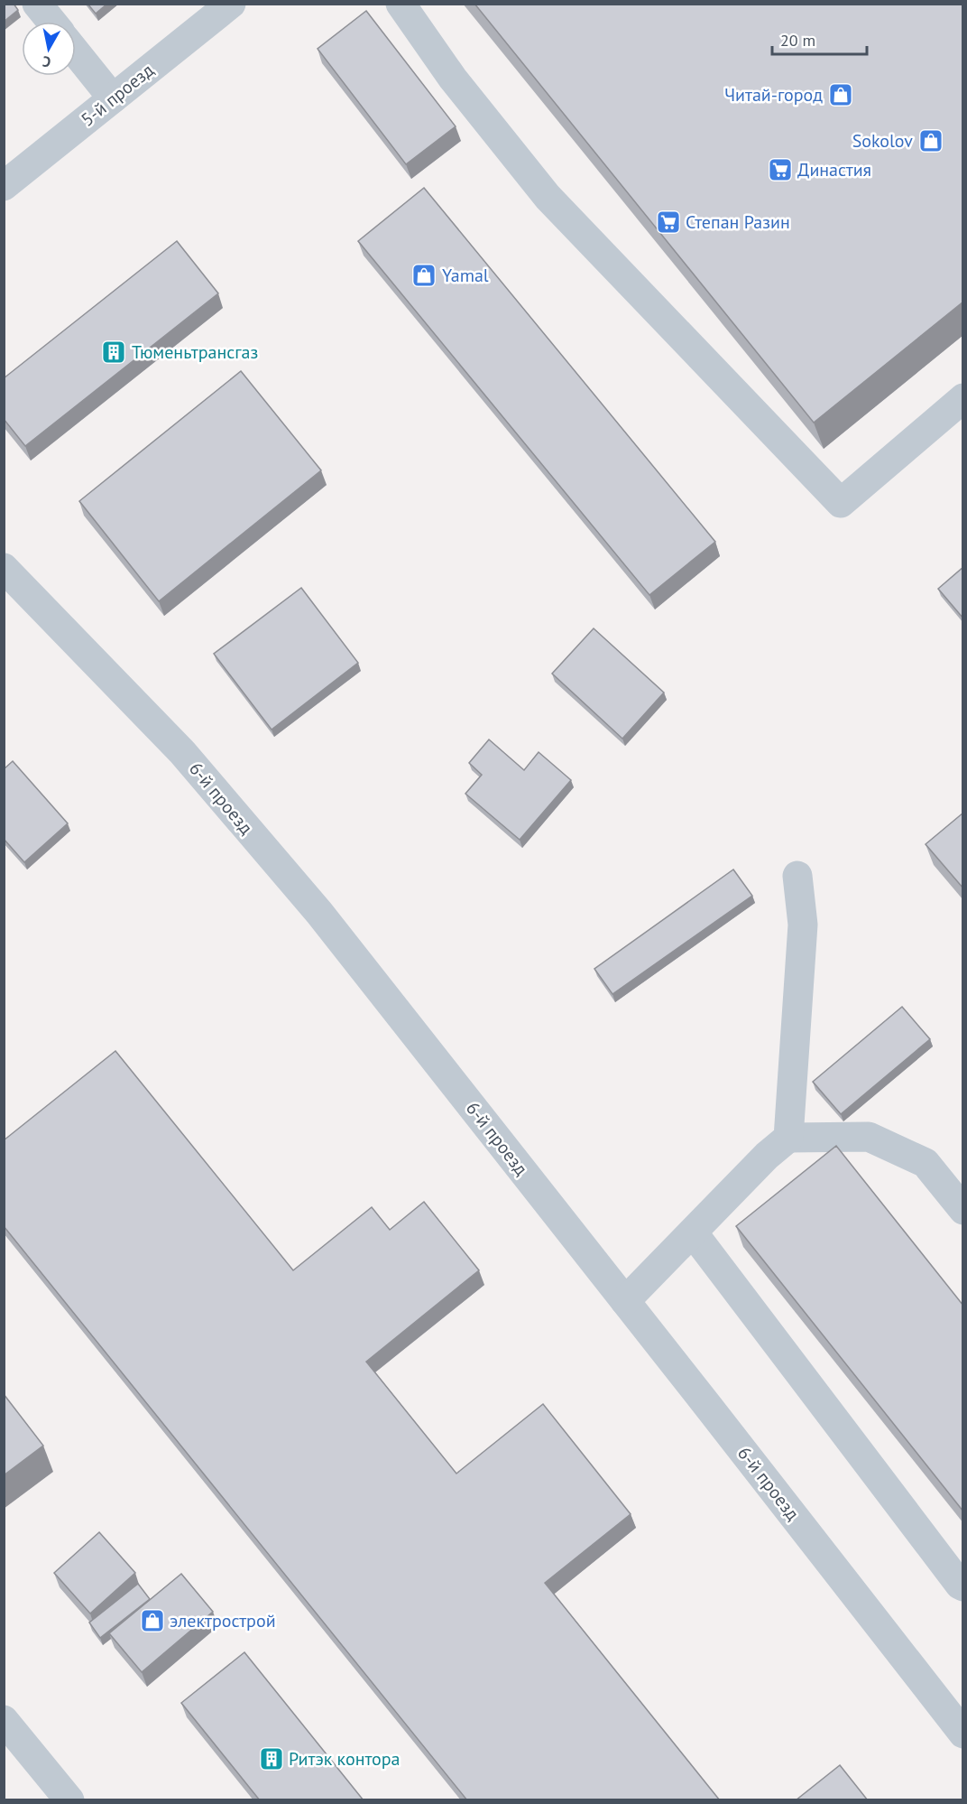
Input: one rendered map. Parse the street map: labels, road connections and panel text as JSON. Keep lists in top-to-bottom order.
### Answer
{
  "streets": {
    "street": ["5-й проезд", "6-й проезд"]
  },
  "places": {
    "shop": [
      "Читай-город",
      "Sokolov",
      "Yamal",
      "электрострой"
    ],
    "supermarket": ["Династия", "Степан Разин"],
    "building": ["Тюменьтрансгаз", "Ритэк контора"]
  },
  "scale_bar": "20 m",
  "north": "bottom"
}
